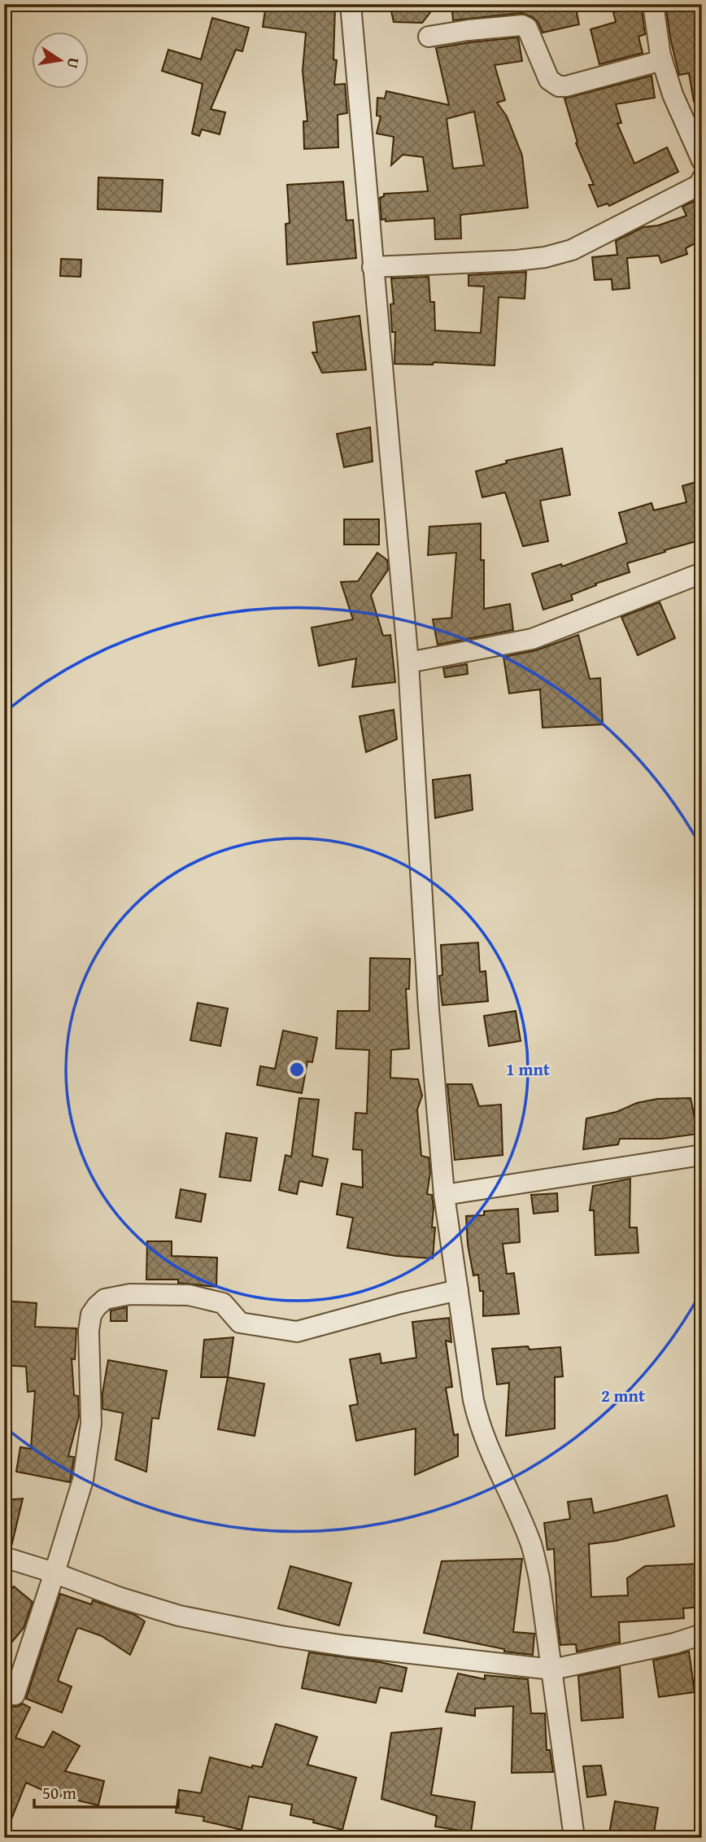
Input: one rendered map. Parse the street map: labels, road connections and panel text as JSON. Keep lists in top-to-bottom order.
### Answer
{
  "scale_bar": "50 m",
  "north": "right",
  "rings": ["1 mnt", "2 mnt"]
}
